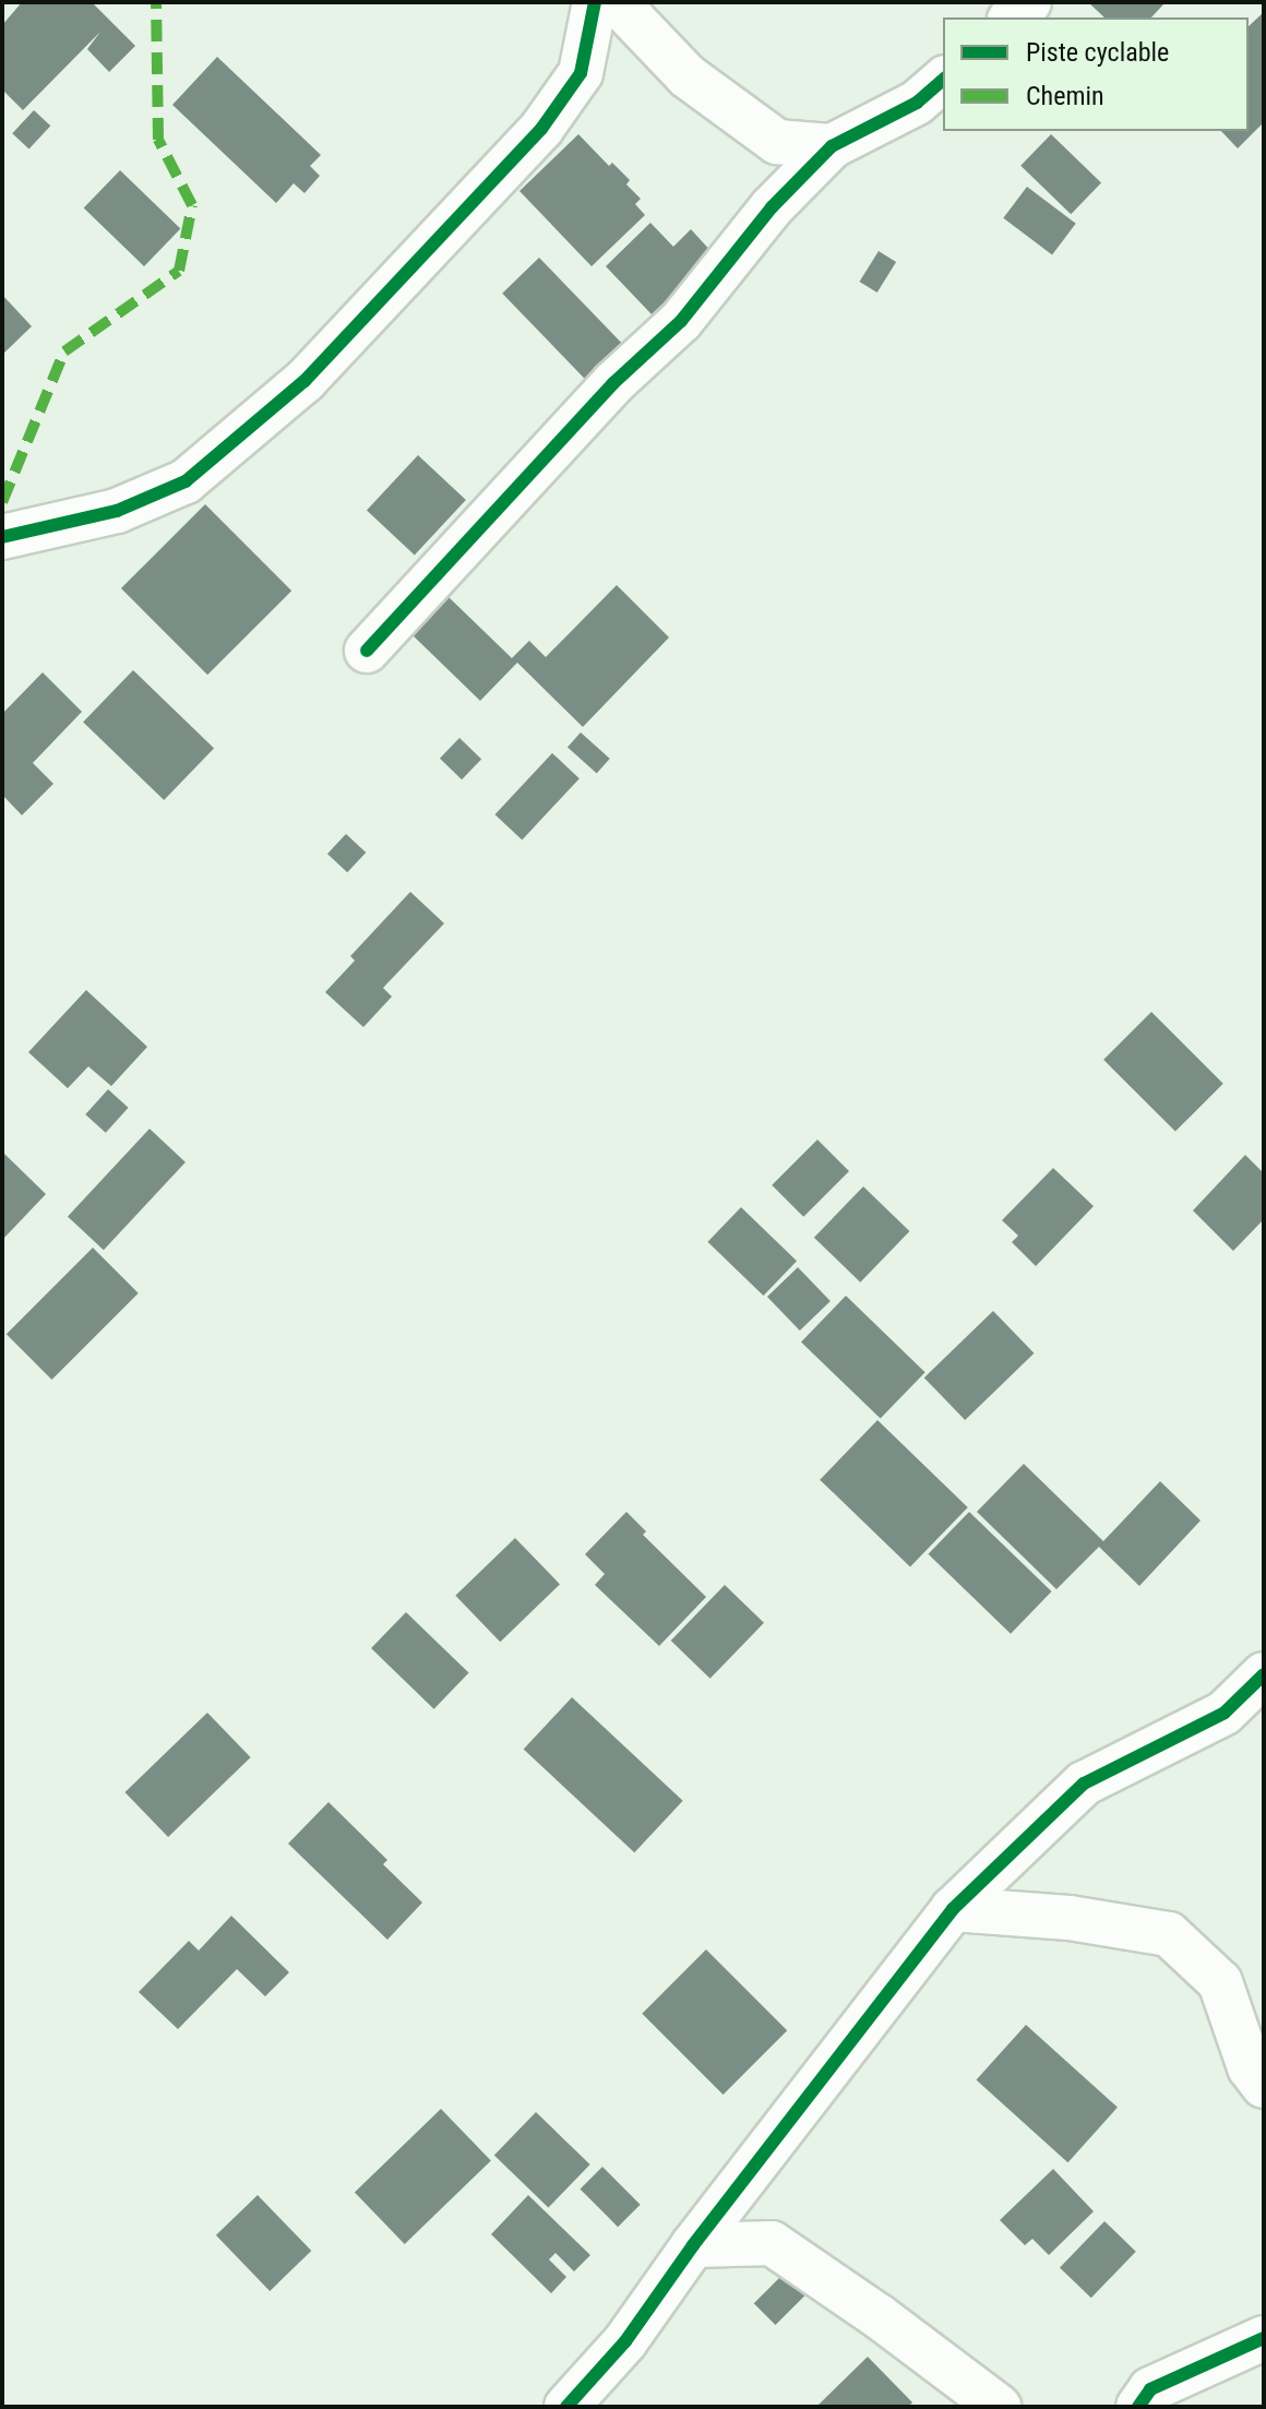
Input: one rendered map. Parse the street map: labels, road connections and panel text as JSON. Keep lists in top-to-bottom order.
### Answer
{
  "legend": ["Piste cyclable", "Chemin"]
}
